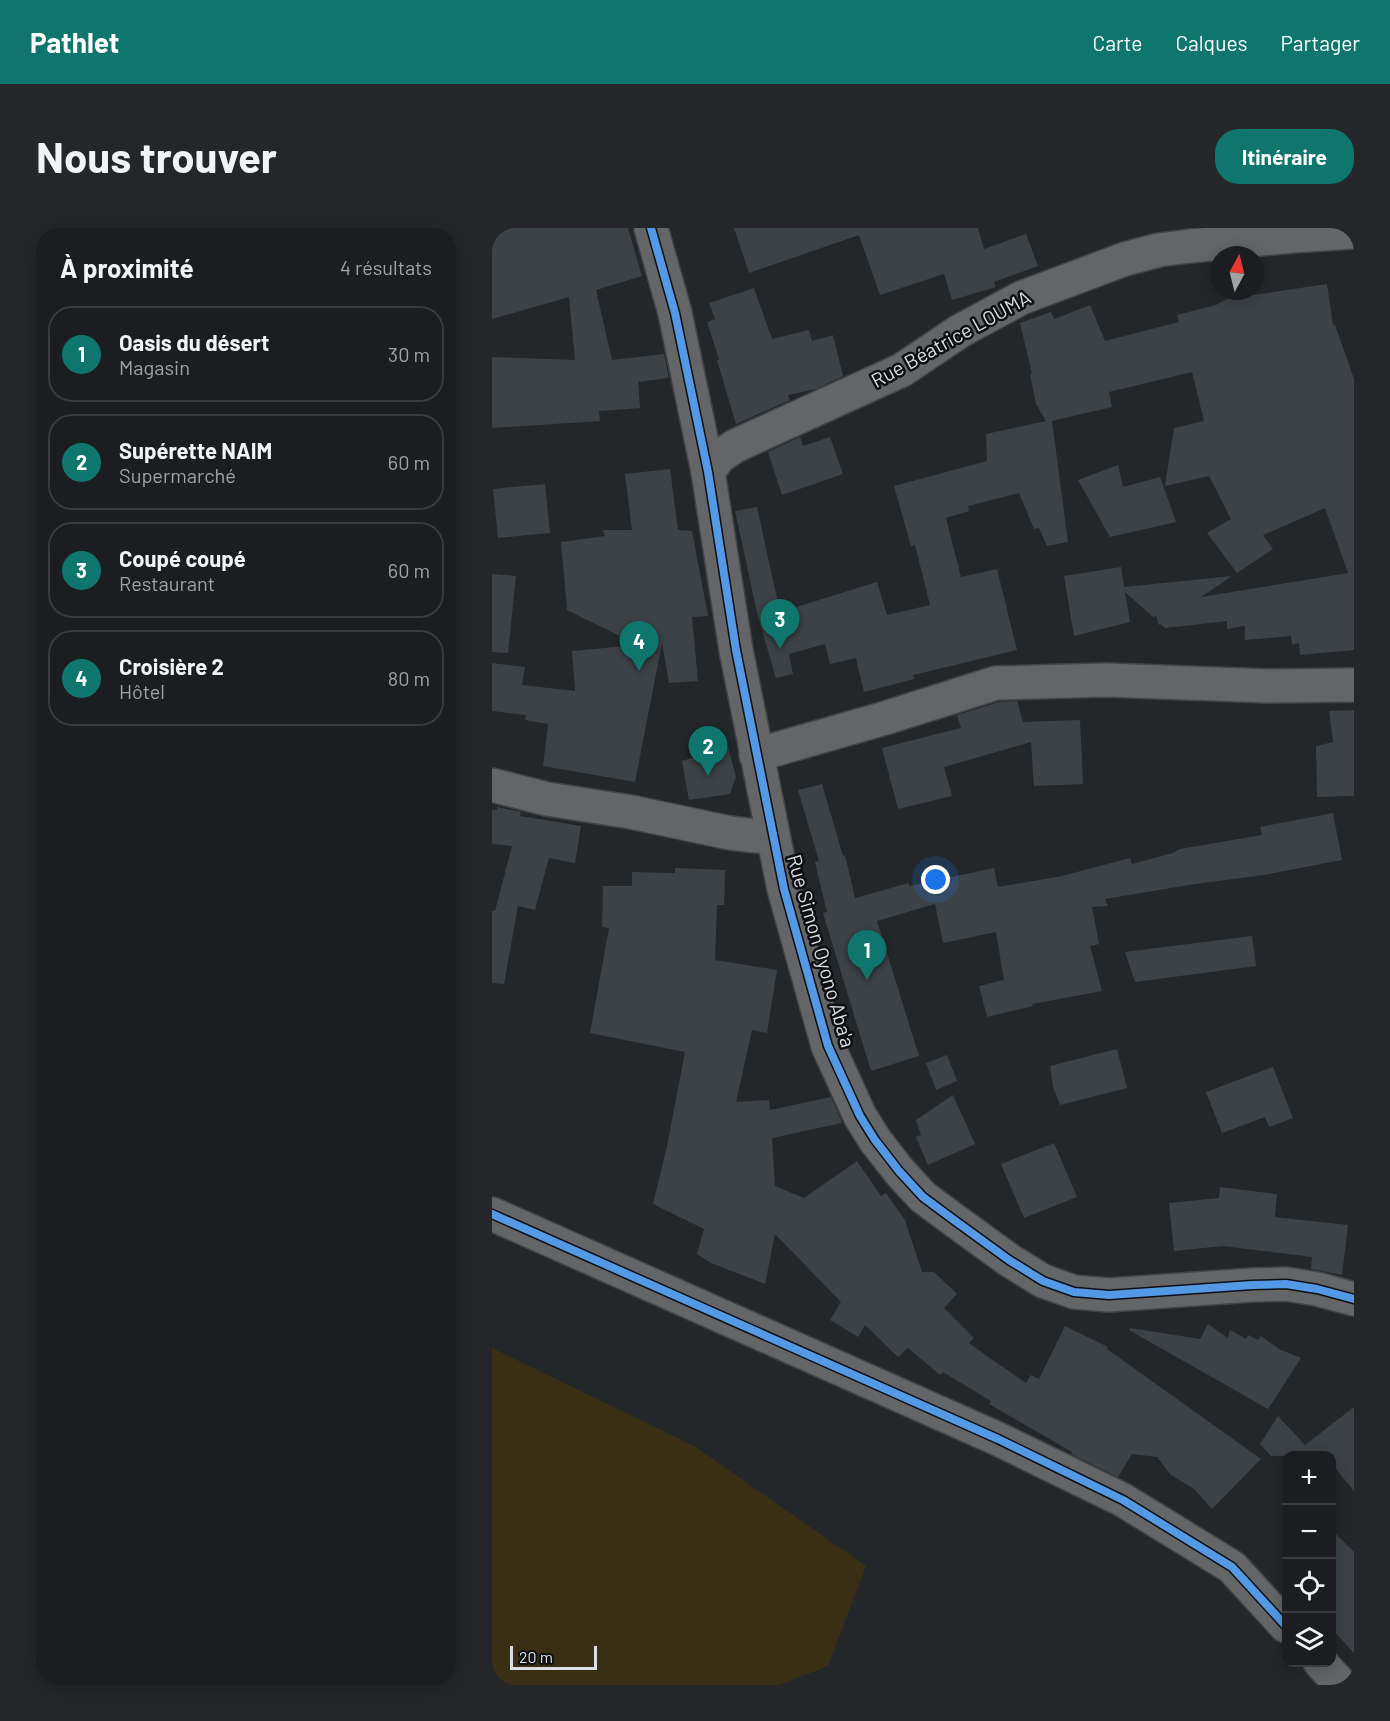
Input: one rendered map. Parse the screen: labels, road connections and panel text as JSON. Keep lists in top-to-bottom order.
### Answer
{
  "streets": {
    "street": ["Rue Béatrice LOUMA", "Rue Simon Oyono Aba'a"]
  },
  "crossings": [
    ["Rue Béatrice LOUMA", "Rue Simon Oyono Aba'a"]
  ],
  "scale_bar": "20 m",
  "north": "top",
  "page": {
    "header": "Pathlet",
    "nav": ["Carte", "Calques", "Partager"],
    "buttons": "Itinéraire",
    "title": "Nous trouver",
    "heading": ["À proximité", "4 résultats"],
    "list": [
      {
        "mark": "1",
        "name": "Oasis du désert",
        "note": "Magasin",
        "value": "30 m"
      },
      {
        "mark": "2",
        "name": "Supérette NAIM",
        "note": "Supermarché",
        "value": "60 m"
      },
      {
        "mark": "3",
        "name": "Coupé coupé",
        "note": "Restaurant",
        "value": "60 m"
      },
      {
        "mark": "4",
        "name": "Croisière 2",
        "note": "Hôtel",
        "value": "80 m"
      }
    ],
    "pins": [
      "3",
      "4",
      "2",
      "1"
    ],
    "map_buttons": ["+", "−"],
    "scale": "20 m"
  }
}
